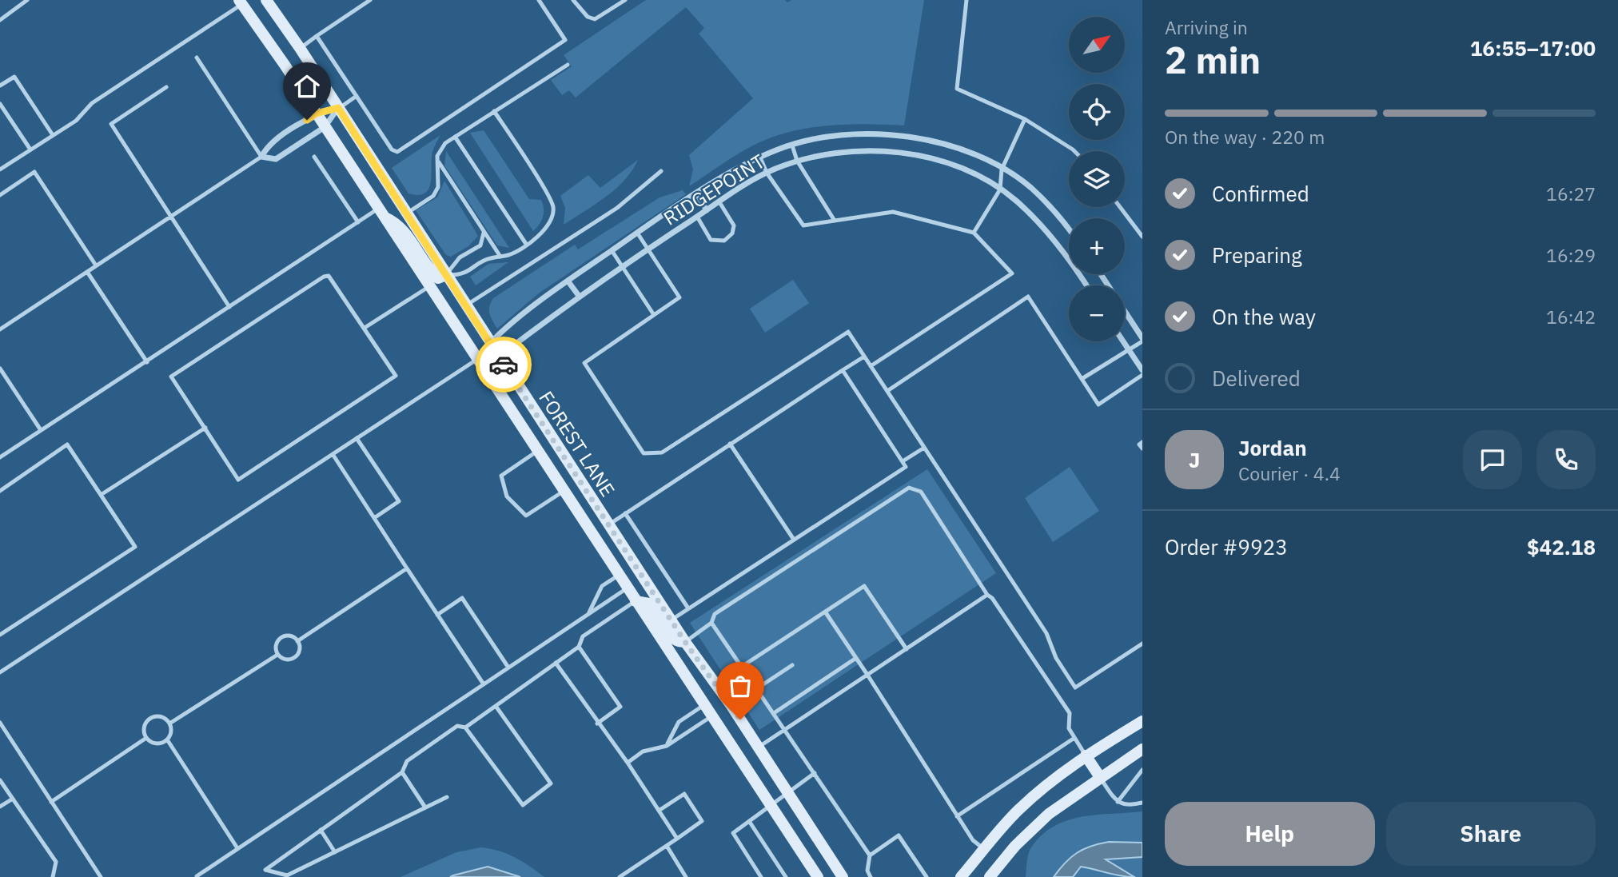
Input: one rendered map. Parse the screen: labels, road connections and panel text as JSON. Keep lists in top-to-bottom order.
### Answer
{
  "streets": {
    "main road": ["FOREST LANE"],
    "street": ["RIDGEPOINT"]
  },
  "crossings": [
    ["RIDGEPOINT", "FOREST LANE"]
  ],
  "north": "top right",
  "page": {
    "heading": ["2 min", "Arriving in", "16:55–17:00"],
    "panel": [
      "Jordan",
      "Courier · 4.4",
      "Order #9923",
      "$42.18"
    ],
    "map_buttons": ["+", "−"],
    "bar": "On the way · 220 m",
    "list": [
      ["Confirmed", "16:27"],
      ["Preparing", "16:29"],
      ["On the way", "16:42"],
      "Delivered"
    ],
    "round": "J",
    "buttons": ["Help", "Share"]
  }
}
